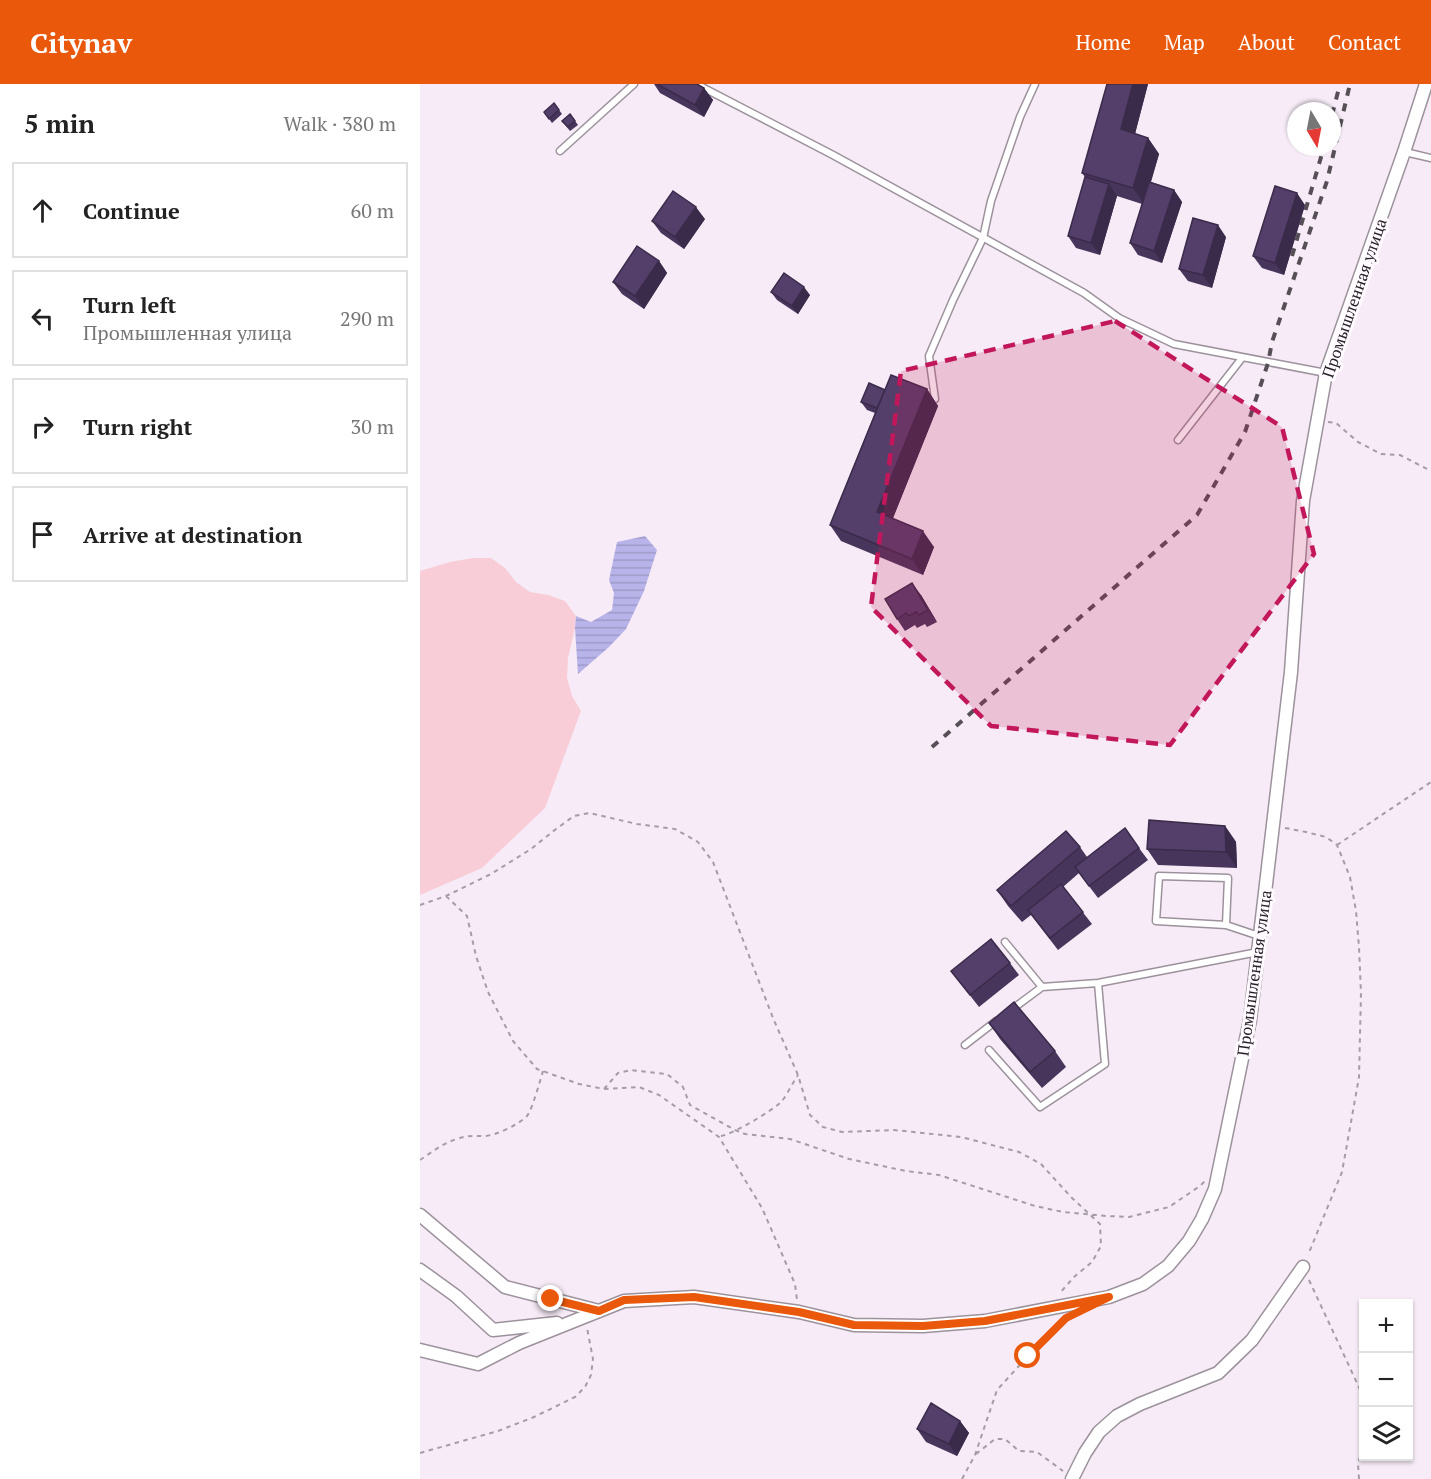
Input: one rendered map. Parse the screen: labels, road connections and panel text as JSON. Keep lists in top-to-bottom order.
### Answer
{
  "streets": {
    "street": ["Промышленная улица"]
  },
  "north": "bottom",
  "page": {
    "header": "Citynav",
    "nav": [
      "Home",
      "Map",
      "About",
      "Contact"
    ],
    "heading": ["5 min", "Walk · 380 m"],
    "list": [
      ["Continue", "60 m"],
      ["Turn left", "Промышленная улица", "290 m"],
      ["Turn right", "30 m"],
      "Arrive at destination"
    ],
    "map_buttons": ["+", "−"]
  }
}
